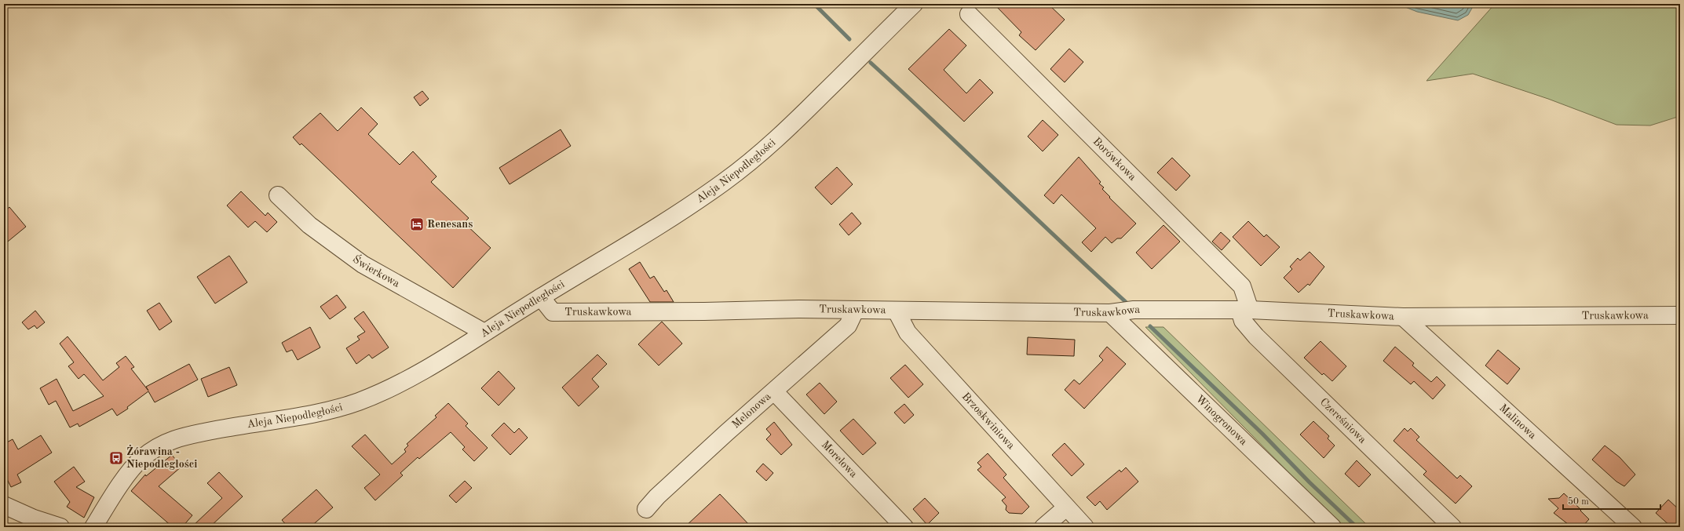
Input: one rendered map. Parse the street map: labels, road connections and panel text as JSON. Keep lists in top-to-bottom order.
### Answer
{
  "streets": {
    "street": [
      "Borówkowa",
      "Aleja Niepodległości",
      "Świerkowa",
      "Truskawkowa",
      "Melonowa",
      "Winogronowa",
      "Czereśniowa",
      "Brzoskwiniowa",
      "Malinowa",
      "Morelowa"
    ]
  },
  "crossings": [
    ["Borówkowa", "Truskawkowa"],
    ["Borówkowa", "Czereśniowa"],
    ["Aleja Niepodległości", "Świerkowa"],
    ["Aleja Niepodległości", "Truskawkowa"],
    ["Truskawkowa", "Melonowa"],
    ["Truskawkowa", "Winogronowa"],
    ["Truskawkowa", "Czereśniowa"],
    ["Truskawkowa", "Brzoskwiniowa"],
    ["Truskawkowa", "Malinowa"],
    ["Melonowa", "Morelowa"]
  ],
  "places": {
    "hotel": ["Renesans"],
    "bus stop": ["Żórawina - Niepodległości"]
  },
  "scale_bar": "50 m"
}
